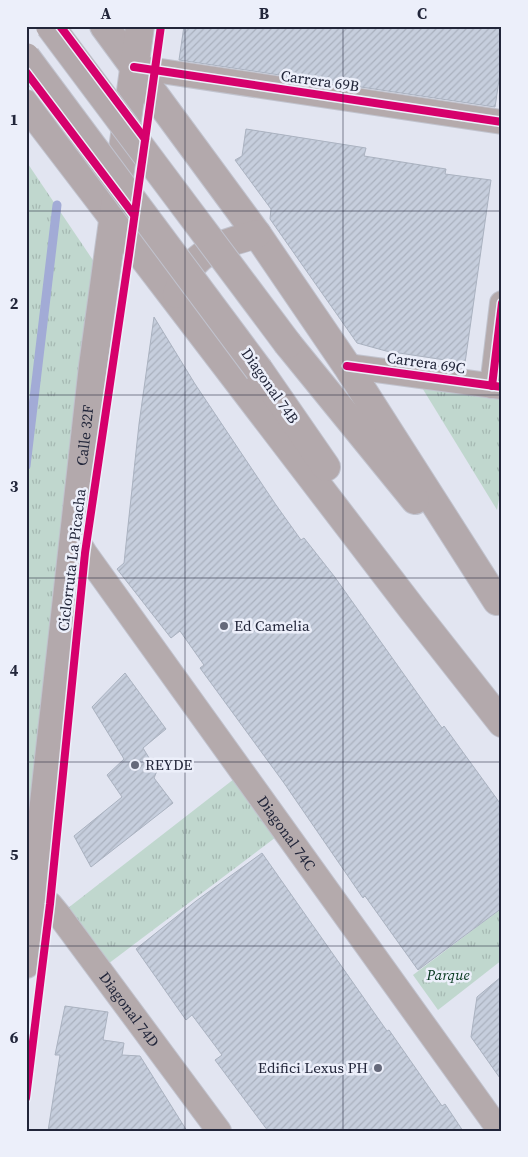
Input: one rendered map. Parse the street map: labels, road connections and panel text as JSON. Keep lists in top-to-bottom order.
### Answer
{
  "streets": {
    "main road": ["Diagonal 74B", "Calle 32F"],
    "street": [
      "Carrera 69B",
      "Carrera 69C",
      "Diagonal 74C",
      "Diagonal 74D"
    ],
    "cycle path": ["Ciclorruta La Picacha"]
  },
  "crossings": [
    ["Carrera 69B", "Calle 32F"],
    ["Calle 32F", "Diagonal 74C"],
    ["Calle 32F", "Diagonal 74D"]
  ],
  "parks": ["Parque"],
  "places": ["Ed Camelia", "REYDE", "Edifici Lexus PH"],
  "grid": {
    "columns": ["A", "B", "C"],
    "rows": [
      "1",
      "2",
      "3",
      "4",
      "5",
      "6"
    ]
  }
}
